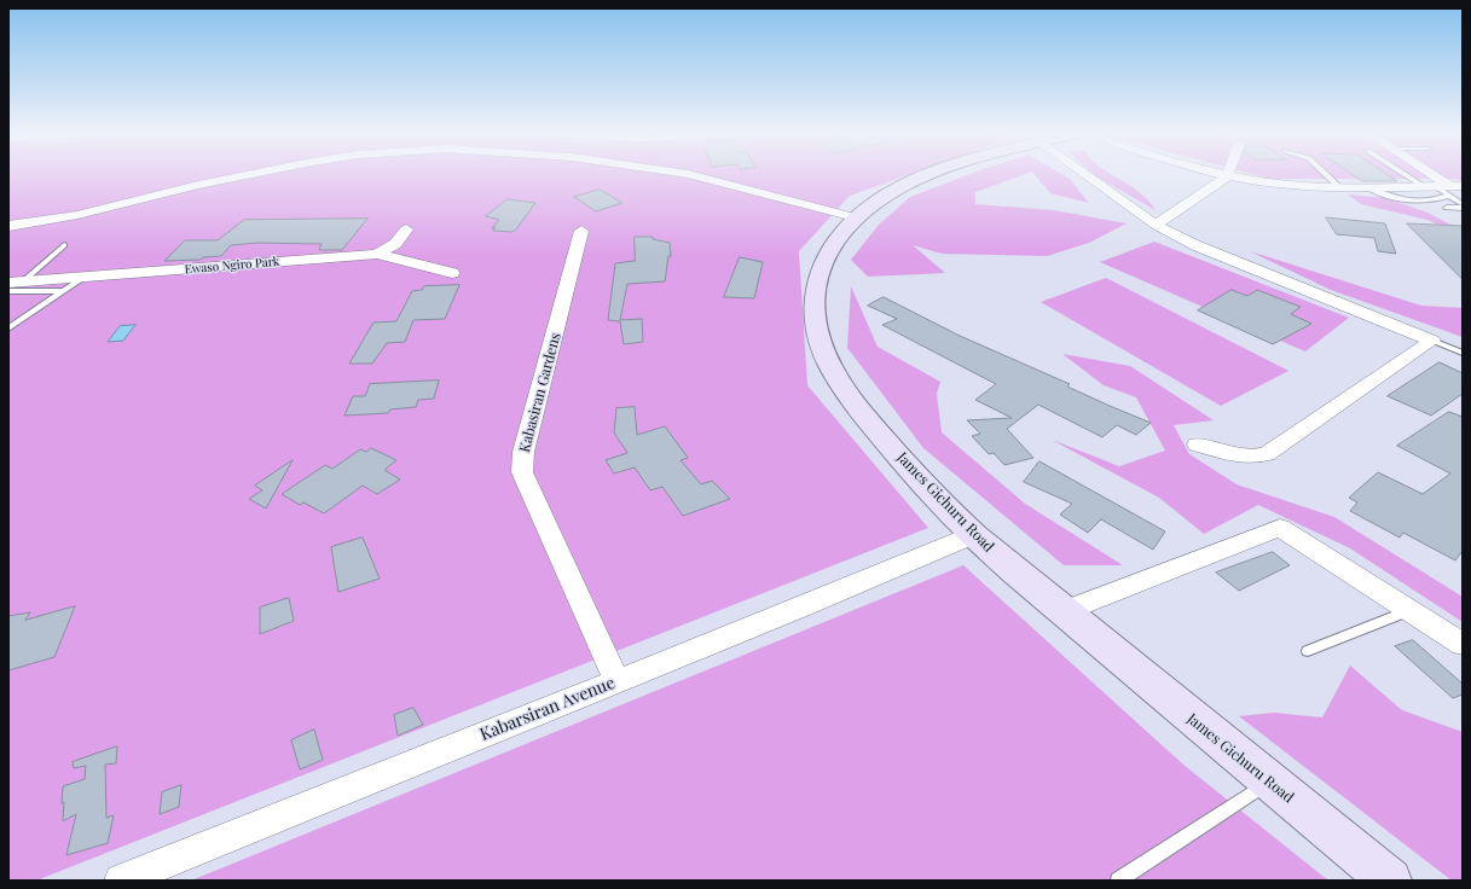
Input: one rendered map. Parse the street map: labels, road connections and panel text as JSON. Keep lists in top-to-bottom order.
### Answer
{
  "streets": {
    "main road": ["James Gichuru Road"],
    "street": ["Ewaso Ngiro Park", "Kabasiran Gardens", "Kabarsiran Avenue"]
  },
  "crossings": [
    ["Kabasiran Gardens", "Kabarsiran Avenue"],
    ["James Gichuru Road", "Kabarsiran Avenue"]
  ]
}
